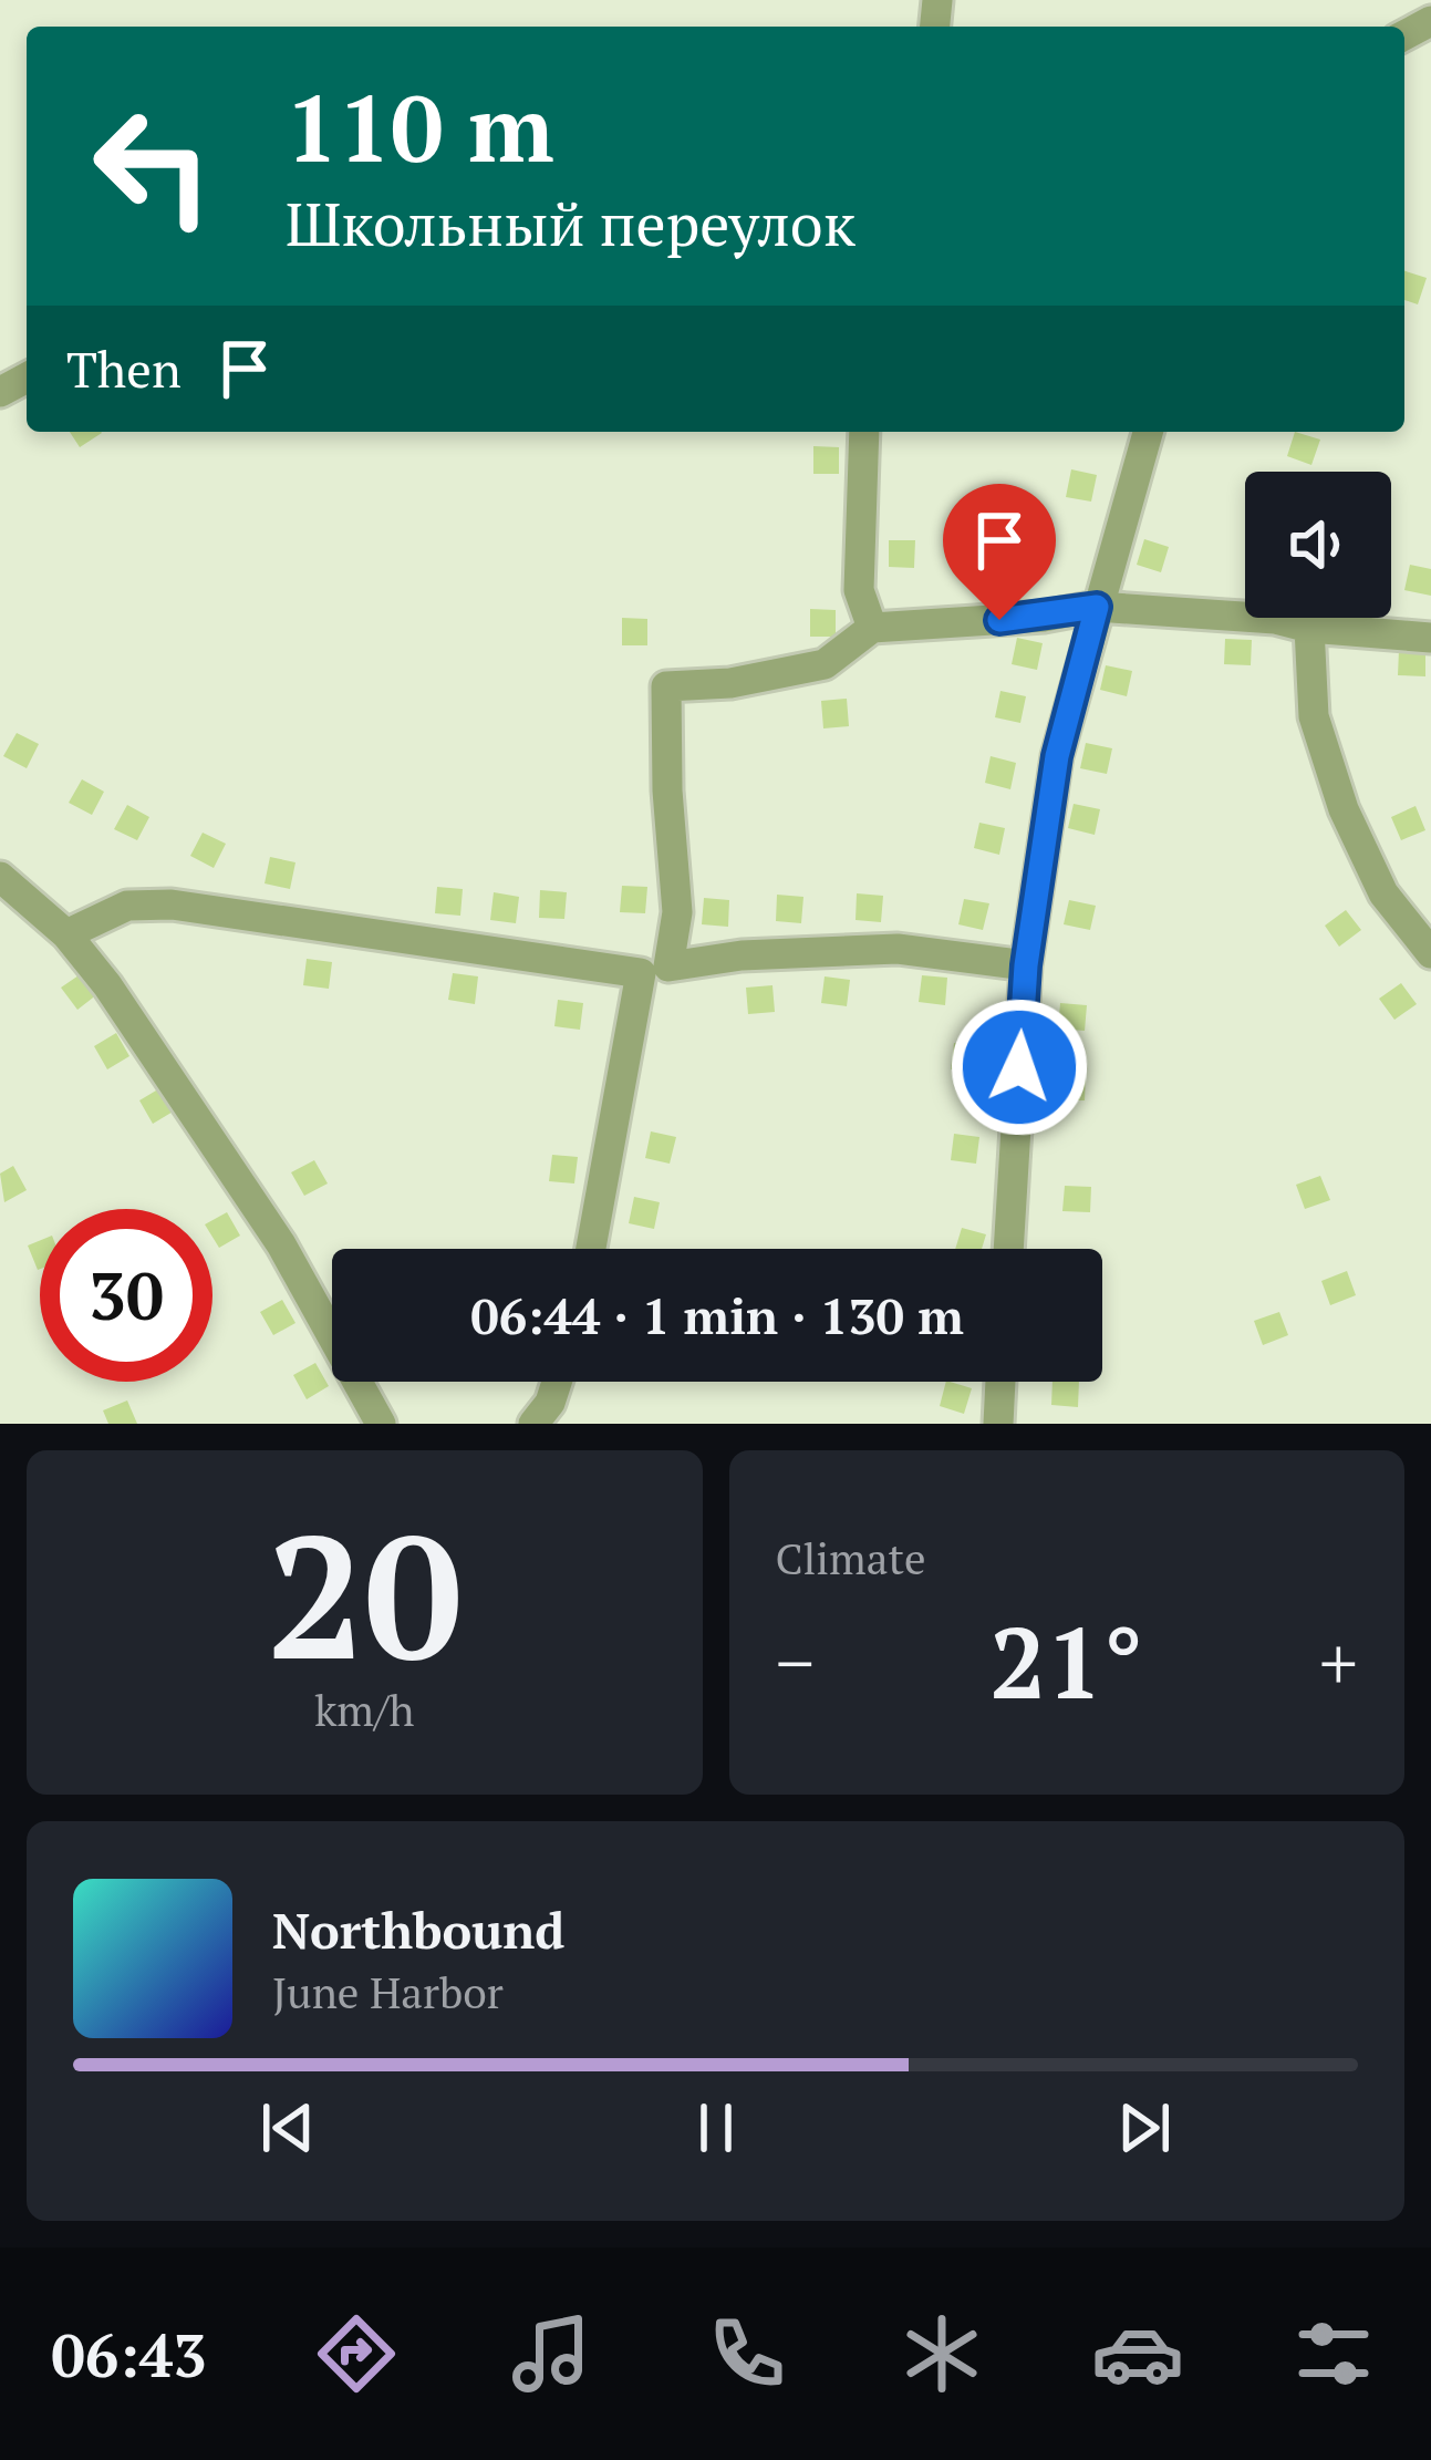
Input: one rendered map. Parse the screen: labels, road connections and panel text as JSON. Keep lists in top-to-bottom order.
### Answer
{
  "page": {
    "turn": ["110 m", "Школьный переулок"],
    "then": "Then",
    "limit": "30",
    "trip": "06:44 · 1 min · 130 m",
    "tile": [
      ["20", "km/h"],
      "Climate"
    ],
    "heat": ["−", "21°", "+"],
    "song": ["Northbound", "June Harbor"],
    "tabs": "06:43"
  }
}
